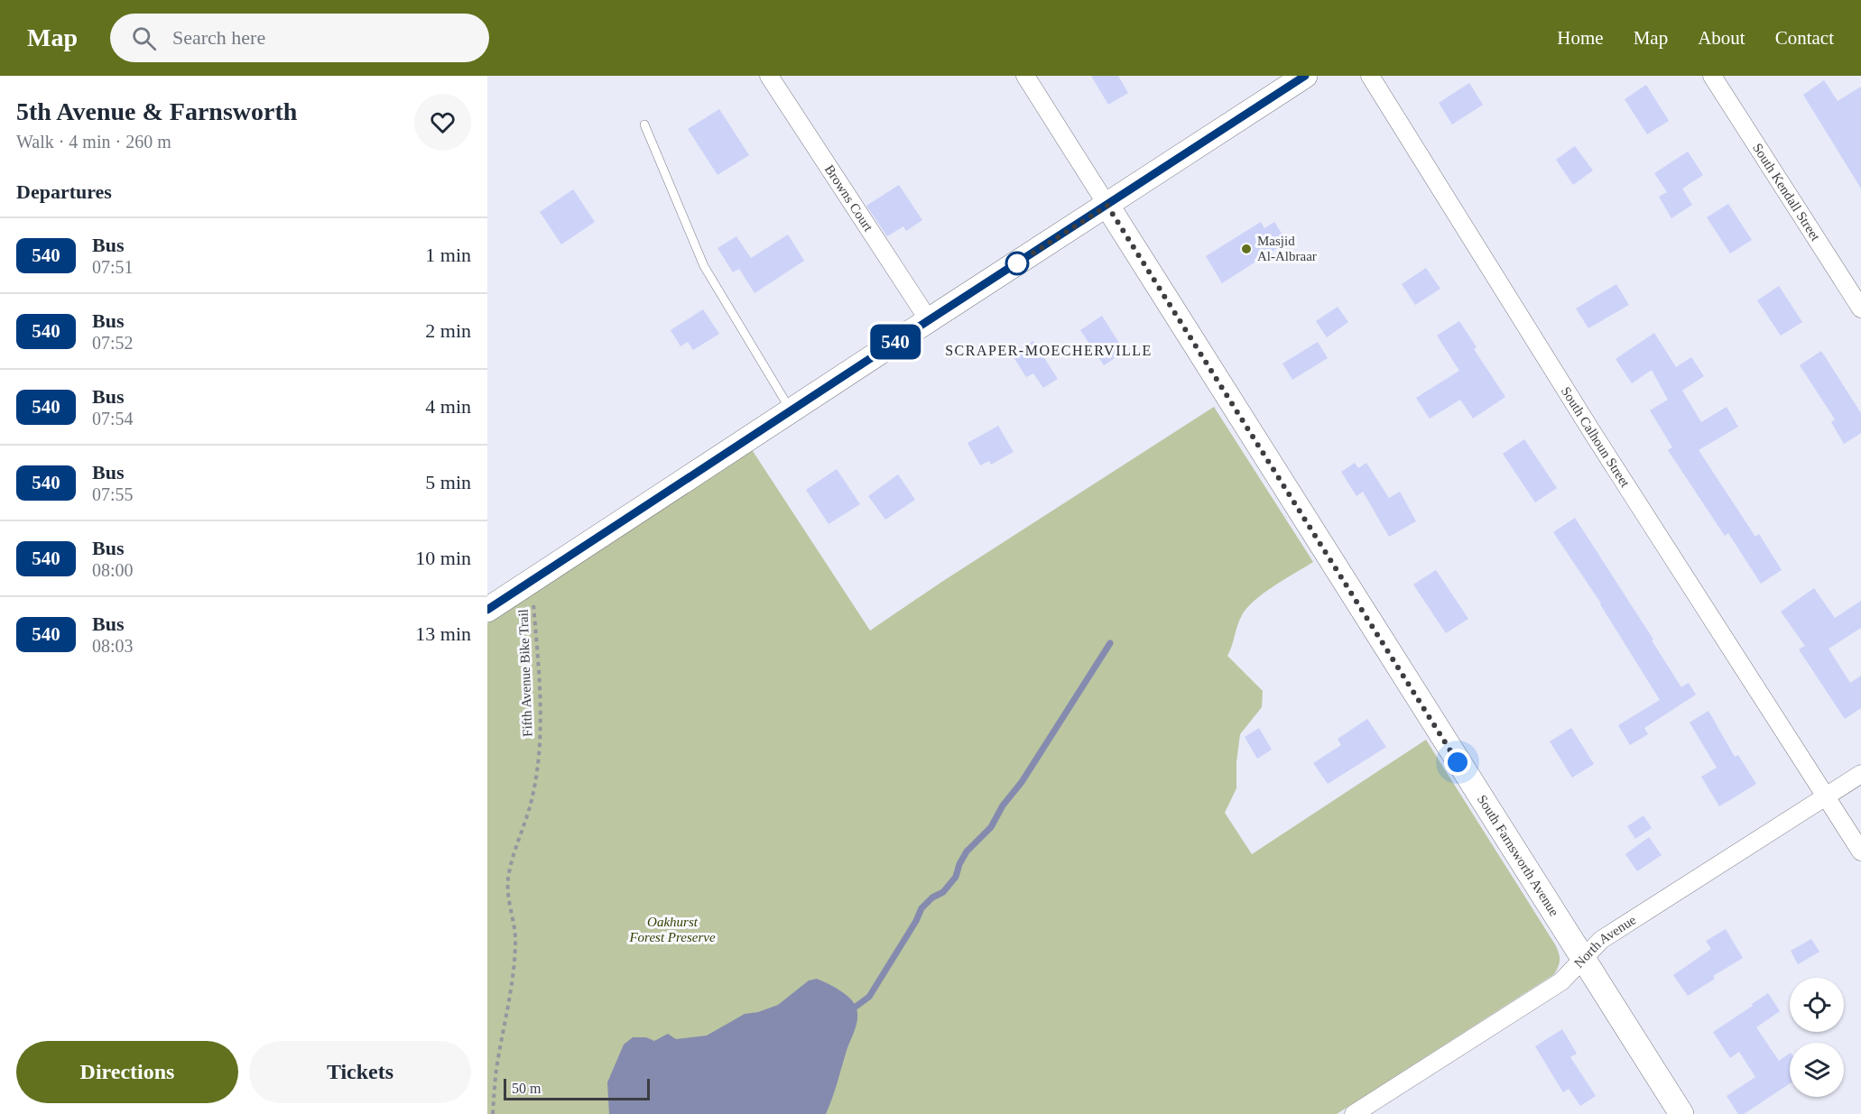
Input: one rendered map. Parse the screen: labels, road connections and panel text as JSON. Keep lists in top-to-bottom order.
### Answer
{
  "streets": {
    "street": [
      "South Kendall Street",
      "Browns Court",
      "South Calhoun Street",
      "South Farnsworth Avenue",
      "North Avenue"
    ],
    "path": ["Fifth Avenue Bike Trail"]
  },
  "crossings": [
    ["South Calhoun Street", "North Avenue"],
    ["South Farnsworth Avenue", "North Avenue"]
  ],
  "districts": ["SCRAPER-MOECHERVILLE"],
  "parks": ["Oakhurst Forest Preserve"],
  "places": ["Masjid Al-Albraar"],
  "lines": ["bus line 540"],
  "scale_bar": "50 m",
  "page": {
    "header": "Map",
    "search": "Search here",
    "nav": [
      "Home",
      "Map",
      "About",
      "Contact"
    ],
    "heading": [
      ["5th Avenue & Farnsworth", "Walk · 4 min · 260 m"],
      "Departures"
    ],
    "on_map": "540",
    "list": [
      {
        "mark": "540",
        "name": "Bus",
        "note": "07:51",
        "value": "1 min"
      },
      {
        "mark": "540",
        "name": "Bus",
        "note": "07:52",
        "value": "2 min"
      },
      {
        "mark": "540",
        "name": "Bus",
        "note": "07:54",
        "value": "4 min"
      },
      {
        "mark": "540",
        "name": "Bus",
        "note": "07:55",
        "value": "5 min"
      },
      {
        "mark": "540",
        "name": "Bus",
        "note": "08:00",
        "value": "10 min"
      },
      {
        "mark": "540",
        "name": "Bus",
        "note": "08:03",
        "value": "13 min"
      }
    ],
    "buttons": ["Directions", "Tickets"],
    "scale": "50 m"
  }
}
